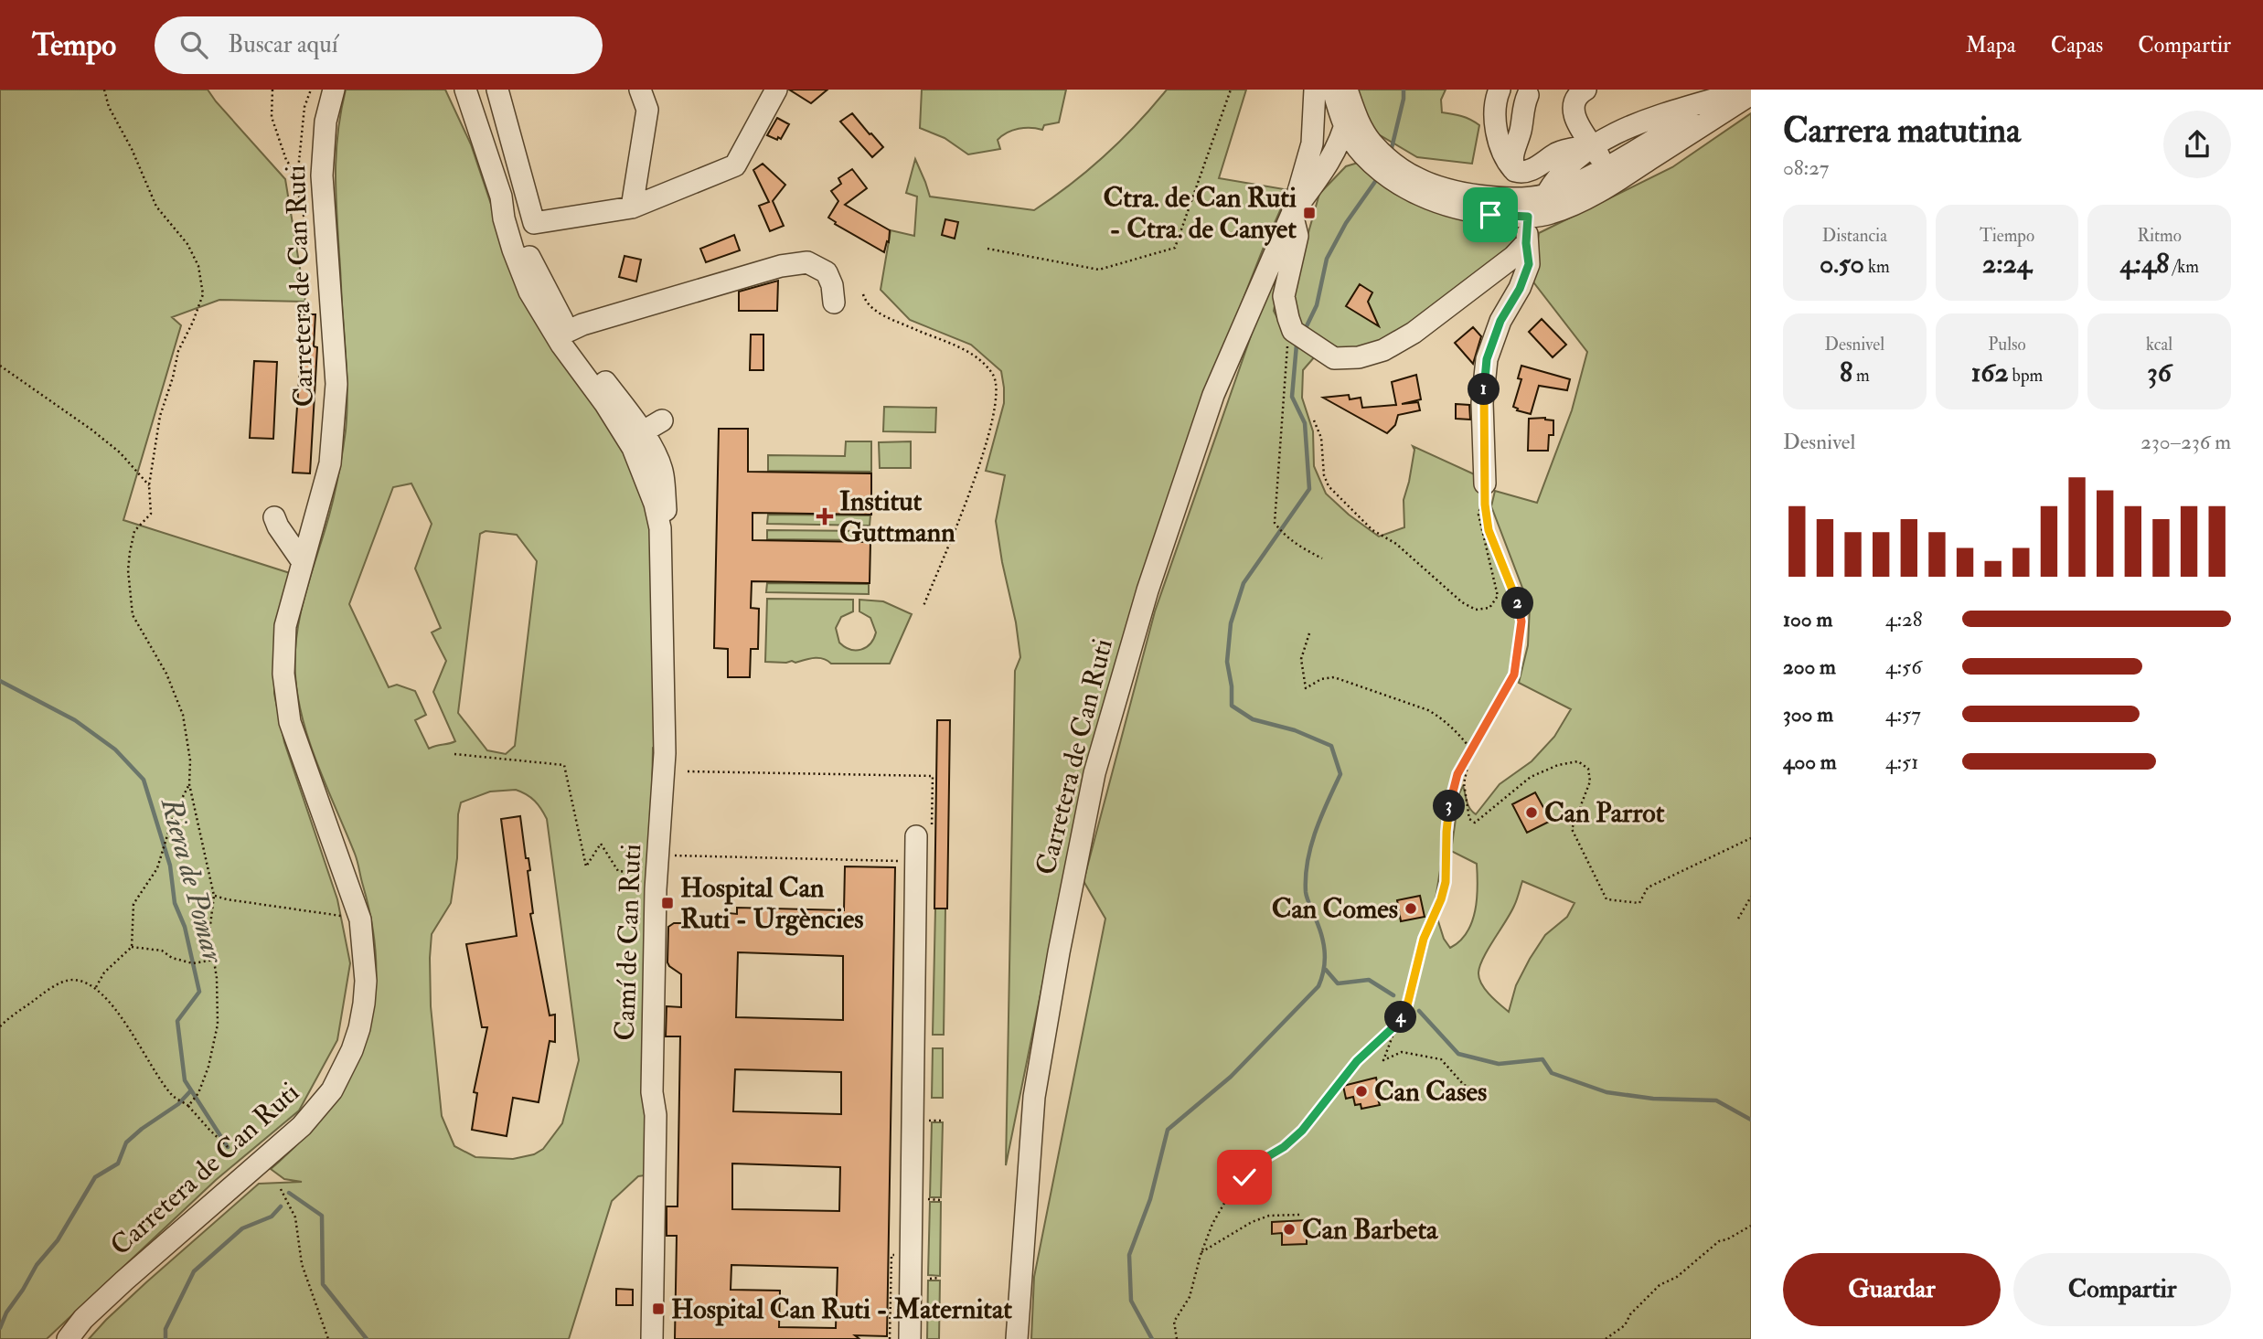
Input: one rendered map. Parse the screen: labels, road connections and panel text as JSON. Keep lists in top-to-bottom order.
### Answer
{
  "streets": {
    "street": ["Carretera de Can Ruti", "Camí de Can Ruti"]
  },
  "water": ["Riera de Pomar"],
  "places": {
    "transit": ["Ctra. de Can Ruti - Ctra. de Canyet", "Hospital Can Ruti - Urgències", "Hospital Can Ruti - Maternitat"],
    "health": ["Institut Guttmann"],
    "other": [
      "Can Parrot",
      "Can Comes",
      "Can Cases",
      "Can Barbeta"
    ]
  },
  "page": {
    "header": "Tempo",
    "search": "Buscar aquí",
    "nav": ["Mapa", "Capas", "Compartir"],
    "heading": ["Carrera matutina", "08:27"],
    "stats": [
      ["Distancia", "0.50 km"],
      ["Tiempo", "2:24"],
      ["Ritmo", "4:48 /km"],
      ["Desnivel", "8 m"],
      ["Pulso", "162 bpm"],
      ["kcal", "36"]
    ],
    "pins": [
      "1",
      "2",
      "3",
      "4"
    ],
    "chart": ["Desnivel", "230–236 m"],
    "list": [
      {
        "name": "100 m",
        "note": "4:28"
      },
      {
        "name": "200 m",
        "note": "4:56"
      },
      {
        "name": "300 m",
        "note": "4:57"
      },
      {
        "name": "400 m",
        "note": "4:51"
      }
    ],
    "buttons": ["Guardar", "Compartir"]
  }
}
